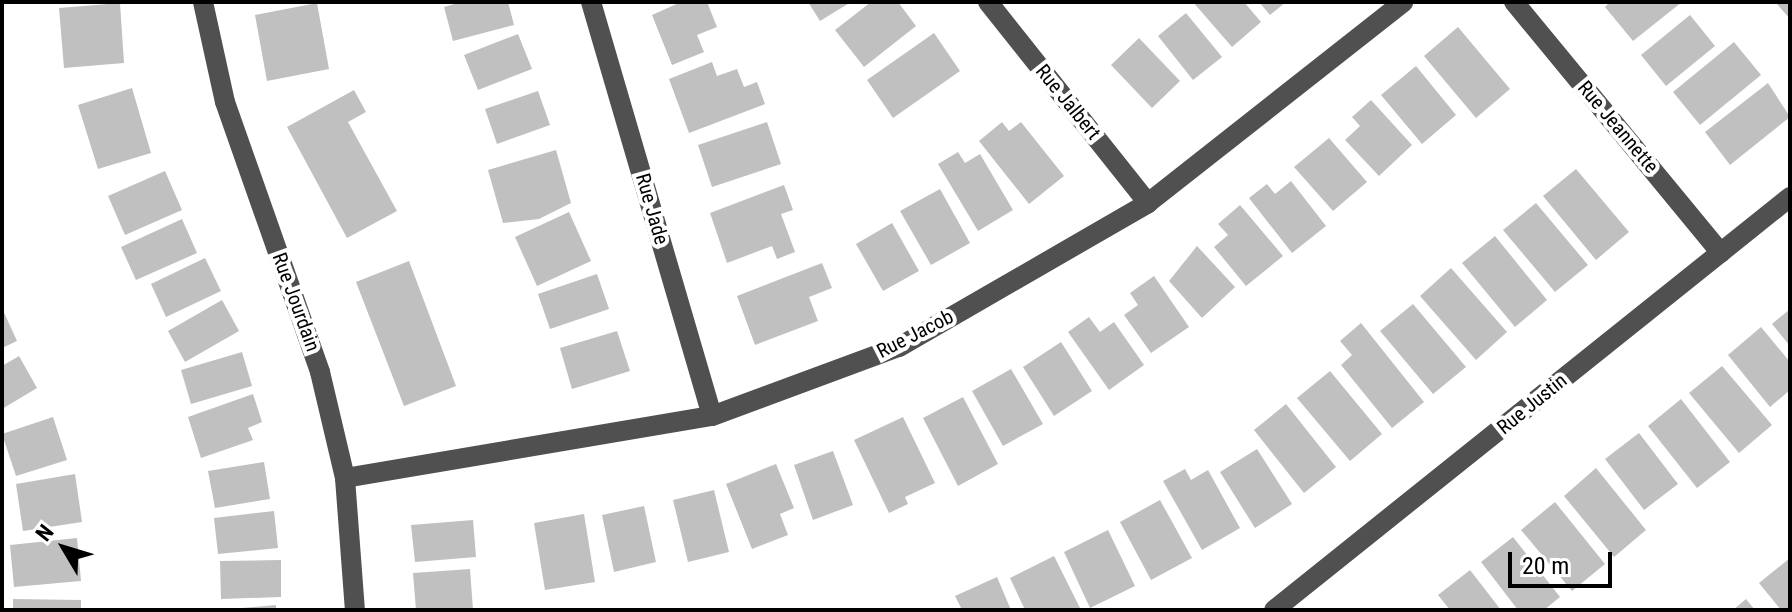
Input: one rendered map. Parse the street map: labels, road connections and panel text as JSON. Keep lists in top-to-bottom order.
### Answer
{
  "streets": {
    "street": [
      "Rue Jalbert",
      "Rue Jeannette",
      "Rue Jade",
      "Rue Jourdain",
      "Rue Jacob",
      "Rue Justin"
    ]
  },
  "crossings": [
    ["Rue Jalbert", "Rue Jacob"],
    ["Rue Jeannette", "Rue Justin"],
    ["Rue Jade", "Rue Jacob"],
    ["Rue Jourdain", "Rue Jacob"]
  ],
  "scale_bar": "20 m",
  "north": "top left"
}
